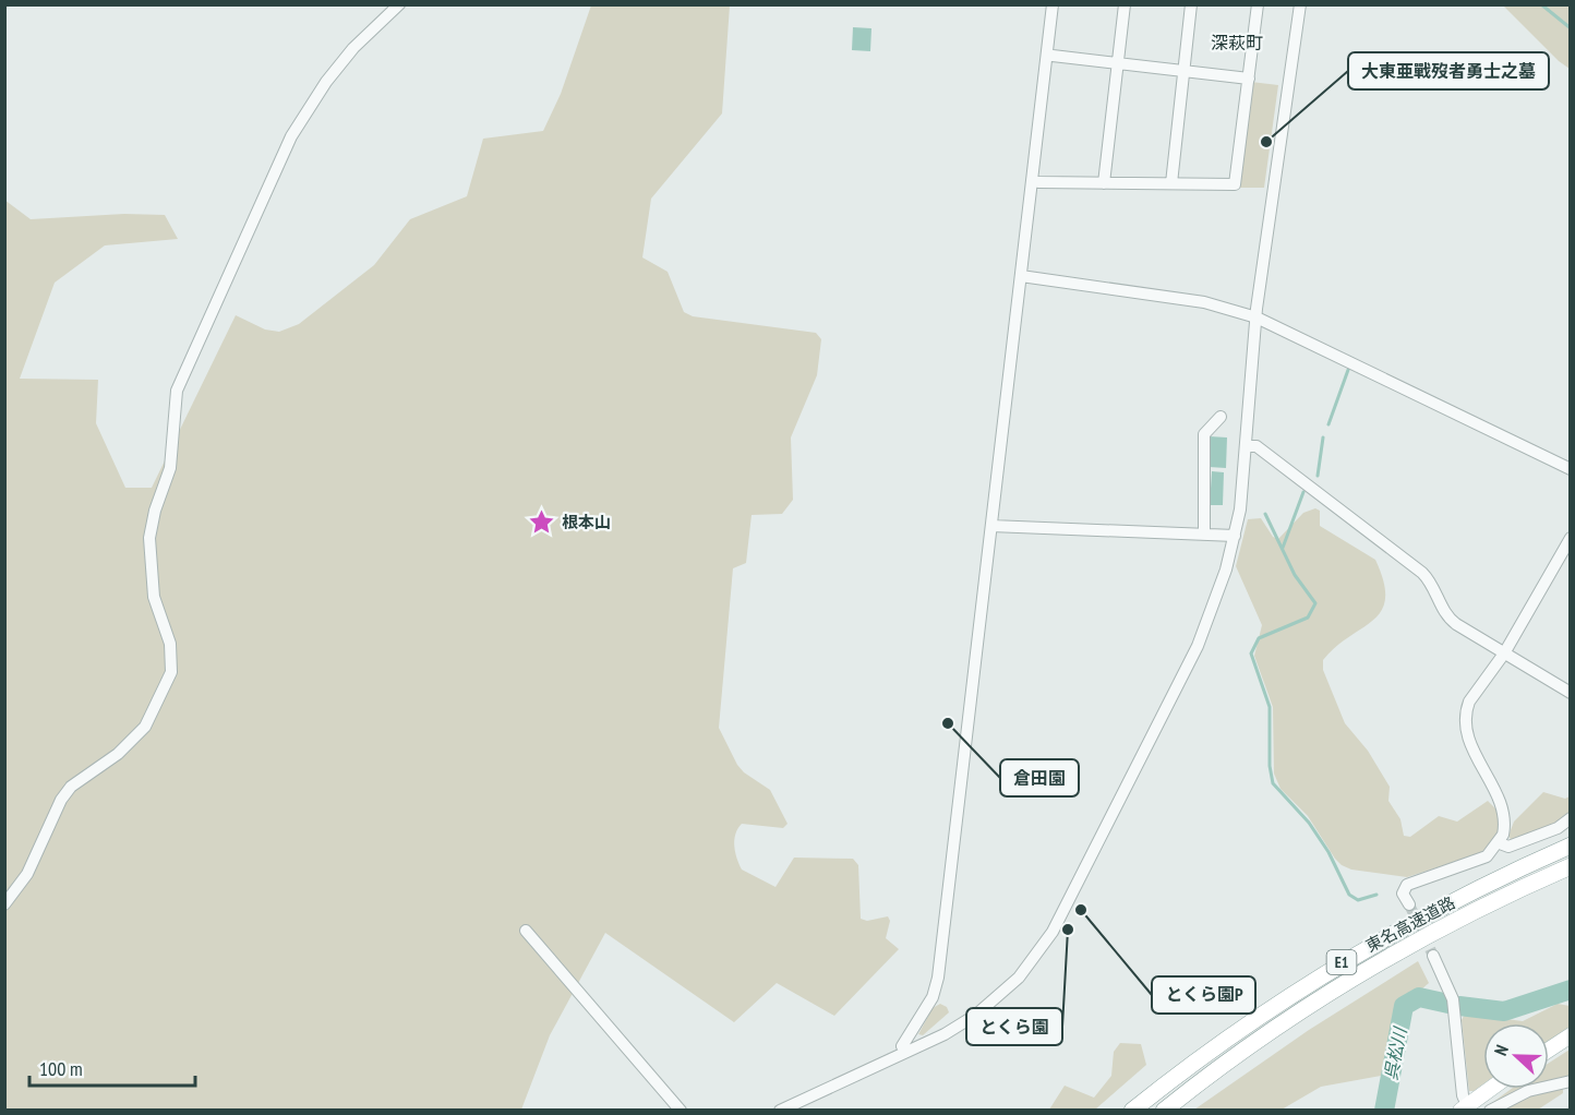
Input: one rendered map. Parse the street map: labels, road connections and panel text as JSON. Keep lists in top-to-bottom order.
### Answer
{
  "streets": {
    "highway": ["東名高速道路", "E1"]
  },
  "districts": ["深萩町"],
  "water": ["呉松川"],
  "places": {
    "other": [
      "大東亜戰歿者勇士之墓",
      "倉田園",
      "とくら園P",
      "とくら園"
    ],
    "place": ["根本山"]
  },
  "scale_bar": "100 m",
  "north": "left"
}
